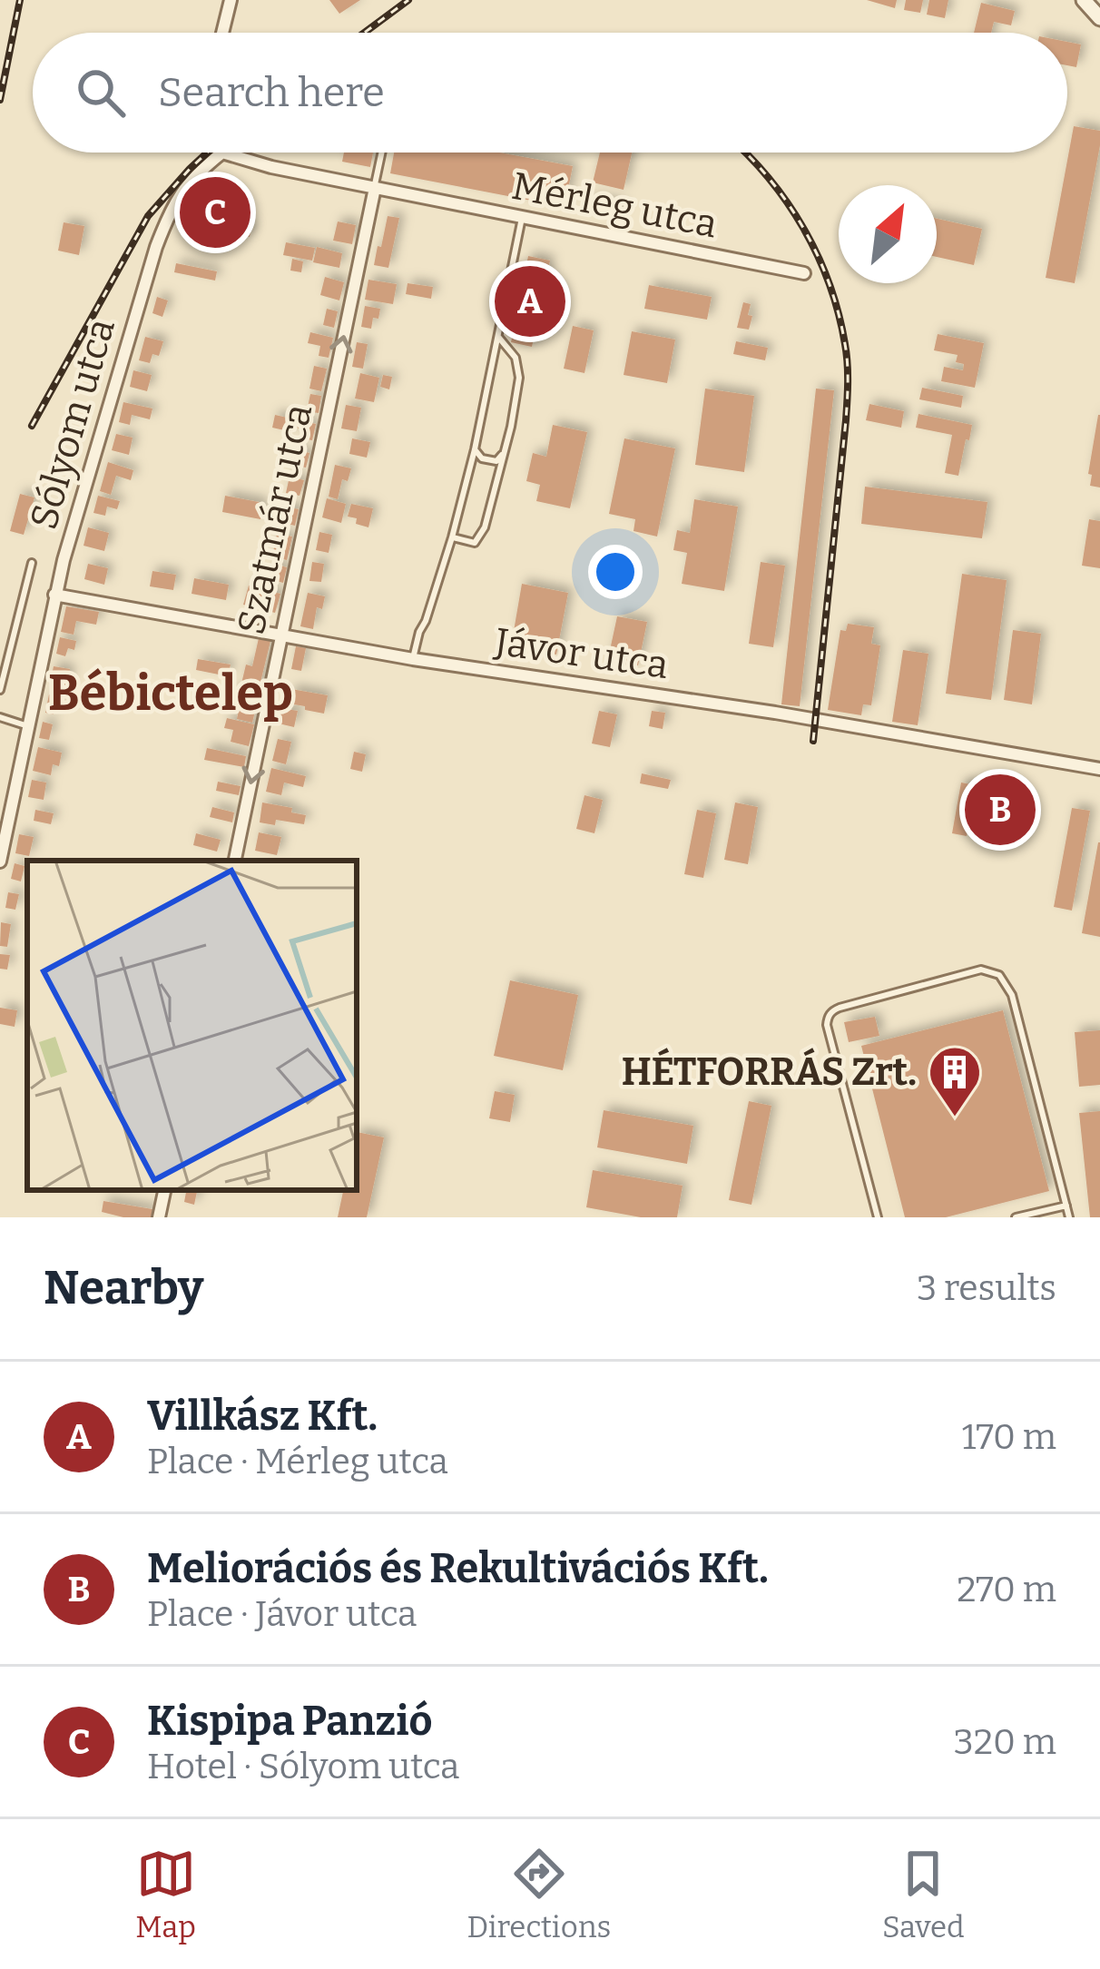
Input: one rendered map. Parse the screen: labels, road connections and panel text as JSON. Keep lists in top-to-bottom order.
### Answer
{
  "streets": {
    "street": [
      "Mérleg utca",
      "Sólyom utca",
      "Szatmár utca",
      "Jávor utca"
    ]
  },
  "crossings": [
    ["Mérleg utca", "Sólyom utca"],
    ["Mérleg utca", "Szatmár utca"],
    ["Sólyom utca", "Jávor utca"],
    ["Szatmár utca", "Jávor utca"]
  ],
  "districts": ["Bébictelep"],
  "places": {
    "building": ["HÉTFORRÁS Zrt."]
  },
  "north": "top right",
  "page": {
    "search": "Search here",
    "pins": ["C", "A", "B"],
    "heading": ["Nearby", "3 results"],
    "list": [
      {
        "mark": "A",
        "name": "Villkász Kft.",
        "note": "Place · Mérleg utca",
        "value": "170 m"
      },
      {
        "mark": "B",
        "name": "Meliorációs és Rekultivációs Kft.",
        "note": "Place · Jávor utca",
        "value": "270 m"
      },
      {
        "mark": "C",
        "name": "Kispipa Panzió",
        "note": "Hotel · Sólyom utca",
        "value": "320 m"
      }
    ],
    "nav": ["Map", "Directions", "Saved"]
  }
}
